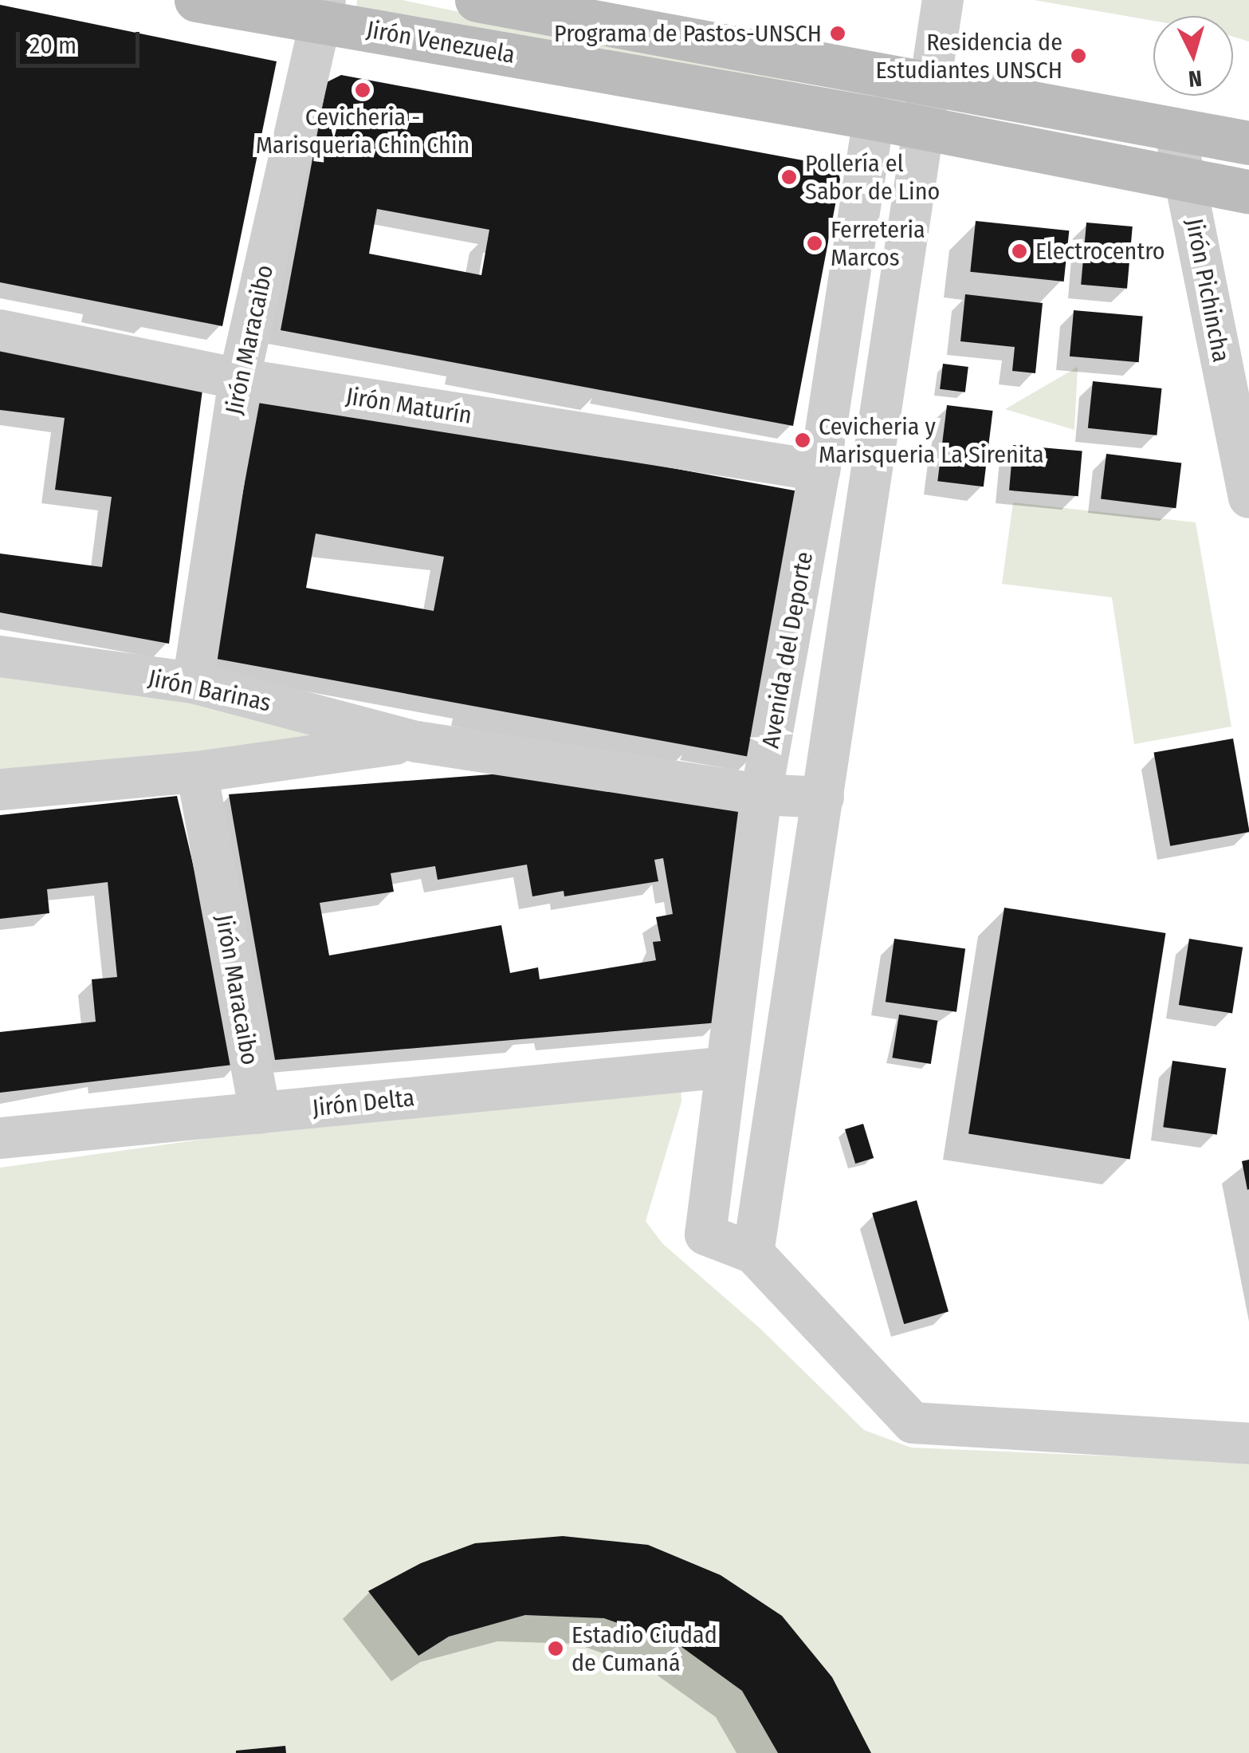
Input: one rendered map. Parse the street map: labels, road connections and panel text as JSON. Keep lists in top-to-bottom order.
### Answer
{
  "streets": {
    "street": [
      "Jirón Venezuela",
      "Jirón Pichincha",
      "Jirón Maracaibo",
      "Jirón Maturín",
      "Avenida del Deporte",
      "Jirón Barinas",
      "Jirón Delta"
    ]
  },
  "crossings": [
    ["Jirón Venezuela", "Jirón Maracaibo"],
    ["Jirón Venezuela", "Avenida del Deporte"],
    ["Jirón Maracaibo", "Jirón Maturín"],
    ["Jirón Maracaibo", "Jirón Barinas"],
    ["Jirón Maracaibo", "Jirón Delta"],
    ["Jirón Maturín", "Avenida del Deporte"],
    ["Avenida del Deporte", "Jirón Barinas"],
    ["Avenida del Deporte", "Jirón Delta"]
  ],
  "places": [
    "Programa de Pastos-UNSCH",
    "Residencia de Estudiantes UNSCH",
    "Cevicheria - Marisqueria Chin Chin",
    "Pollería el Sabor de Lino",
    "Ferreteria Marcos",
    "Electrocentro",
    "Cevicheria y Marisqueria La Sirenita",
    "Estadio Ciudad de Cumaná"
  ],
  "scale_bar": "20 m",
  "north": "bottom"
}
